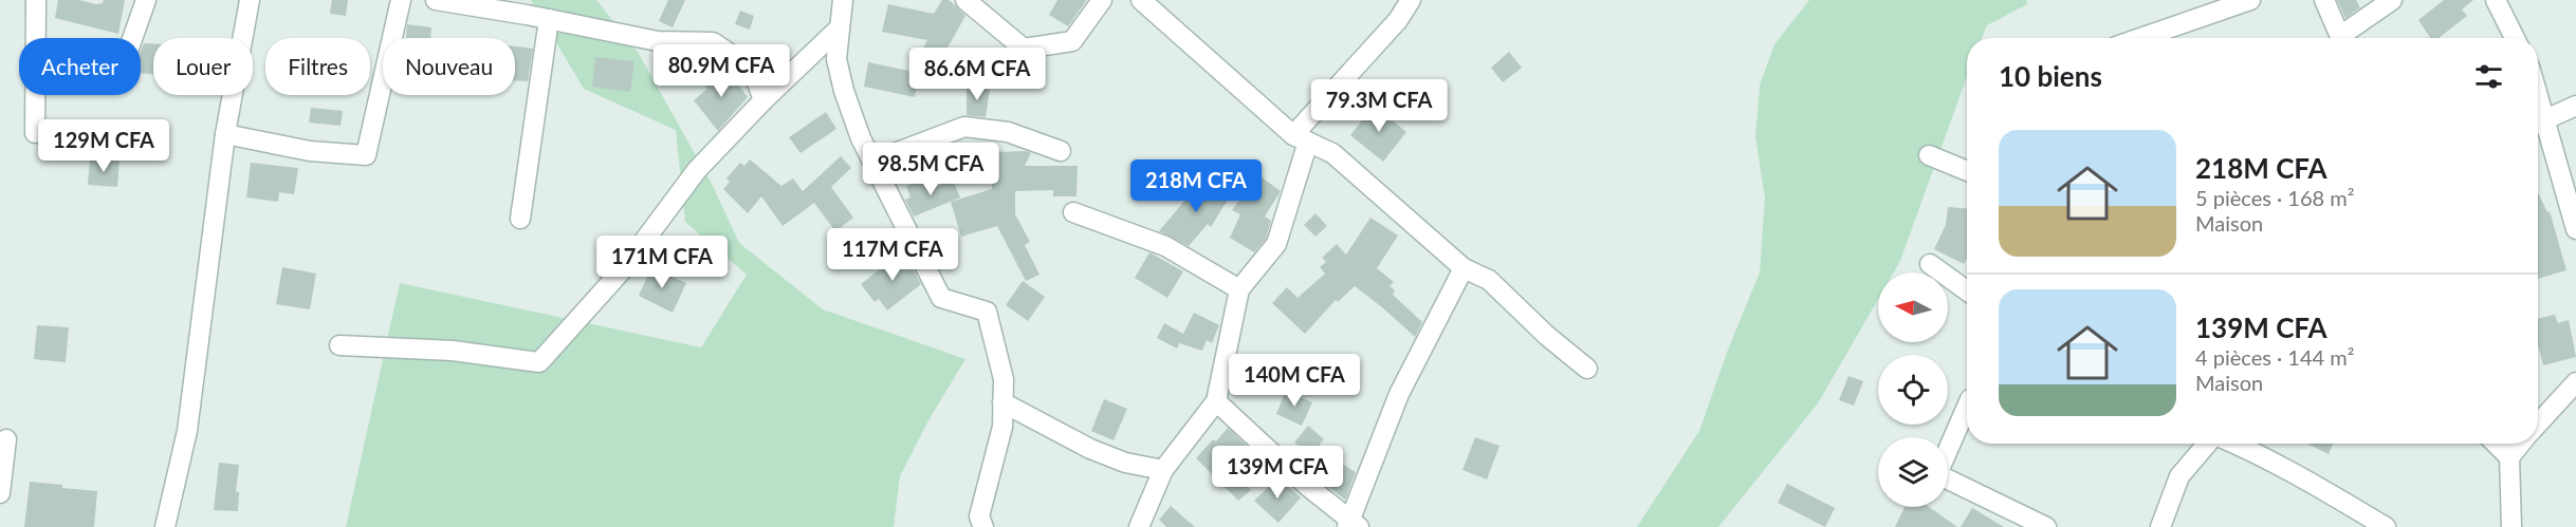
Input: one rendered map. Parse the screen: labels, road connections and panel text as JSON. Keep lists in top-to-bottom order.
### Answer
{
  "north": "left",
  "page": {
    "chip": [
      "Acheter",
      "Louer",
      "Filtres",
      "Nouveau"
    ],
    "heading": "10 biens",
    "price": [
      "80.9M CFA",
      "86.6M CFA",
      "79.3M CFA",
      "129M CFA",
      "98.5M CFA",
      "218M CFA",
      "117M CFA",
      "171M CFA",
      "140M CFA",
      "139M CFA"
    ],
    "list": [
      {
        "name": "218M CFA",
        "note": "5 pièces · 168 m² · Maison"
      },
      {
        "name": "139M CFA",
        "note": "4 pièces · 144 m² · Maison"
      }
    ]
  }
}
